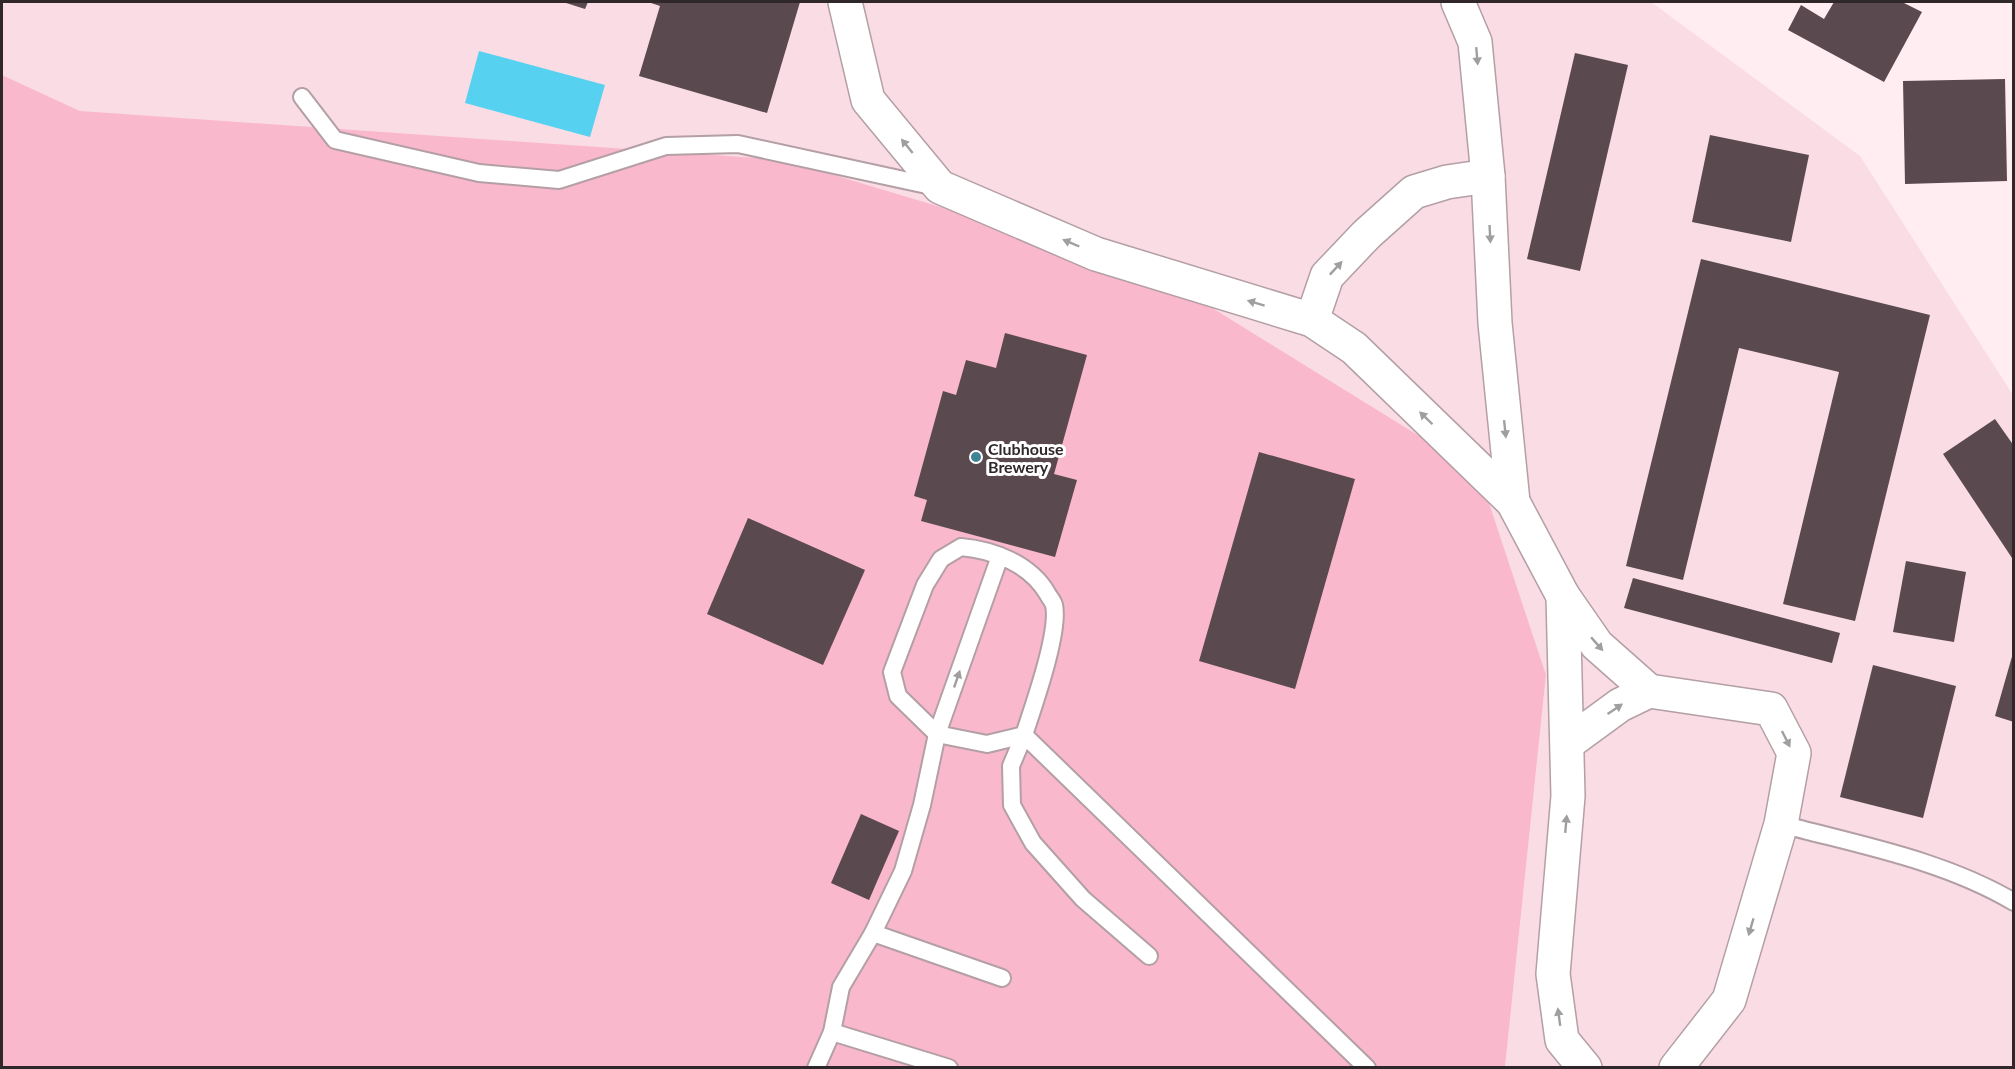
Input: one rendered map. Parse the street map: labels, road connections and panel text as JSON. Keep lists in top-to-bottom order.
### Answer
{
  "places": ["Clubhouse Brewery"]
}
